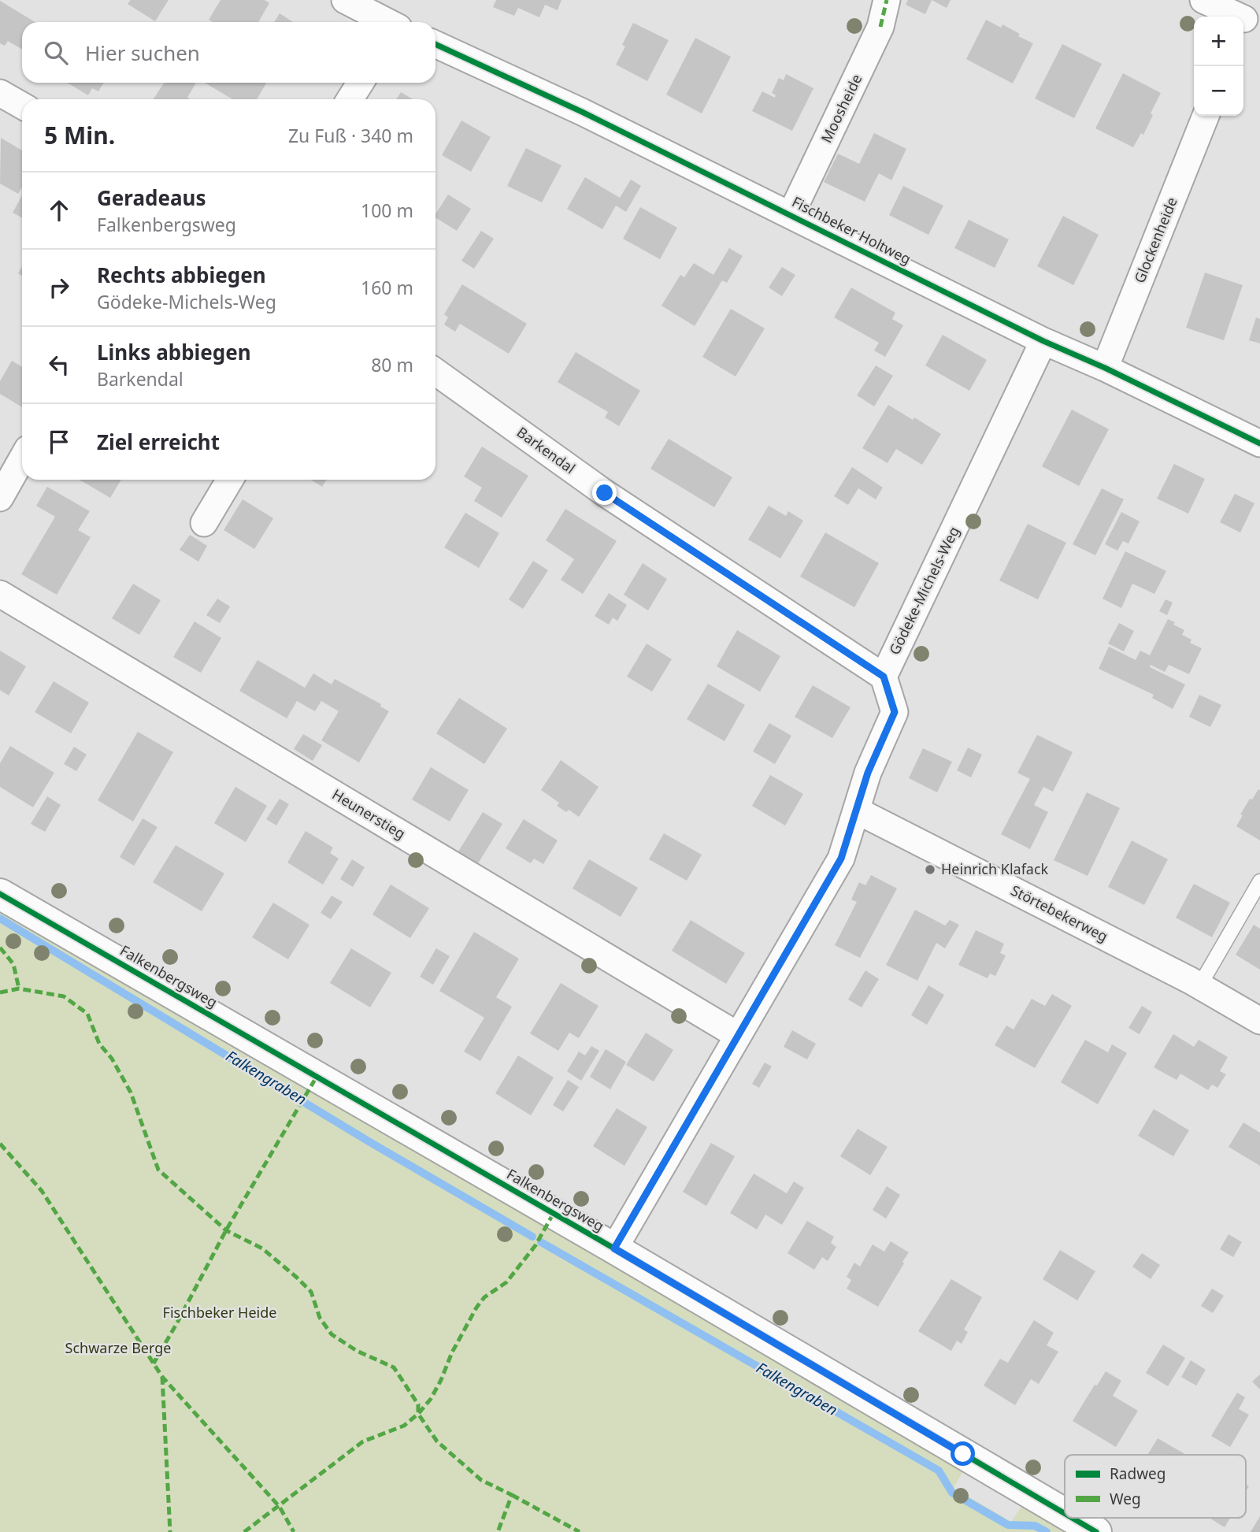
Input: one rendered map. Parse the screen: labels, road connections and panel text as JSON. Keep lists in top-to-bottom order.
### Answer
{
  "streets": {
    "street": [
      "Moosheide",
      "Fischbeker Holtweg",
      "Glockenheide",
      "Barkendal",
      "Gödeke-Michels-Weg",
      "Heunerstieg",
      "Störtebekerweg",
      "Falkenbergsweg"
    ]
  },
  "crossings": [
    ["Moosheide", "Fischbeker Holtweg"],
    ["Fischbeker Holtweg", "Glockenheide"],
    ["Fischbeker Holtweg", "Gödeke-Michels-Weg"],
    ["Barkendal", "Gödeke-Michels-Weg"]
  ],
  "water": ["Falkengraben"],
  "parks": ["Fischbeker Heide", "Schwarze Berge"],
  "places": ["Heinrich Klafack"],
  "legend": ["Radweg", "Weg"],
  "page": {
    "map_buttons": ["+", "−"],
    "search": "Hier suchen",
    "heading": ["5 Min.", "Zu Fuß · 340 m"],
    "list": [
      ["Geradeaus", "Falkenbergsweg", "100 m"],
      ["Rechts abbiegen", "Gödeke-Michels-Weg", "160 m"],
      ["Links abbiegen", "Barkendal", "80 m"],
      "Ziel erreicht"
    ]
  }
}
